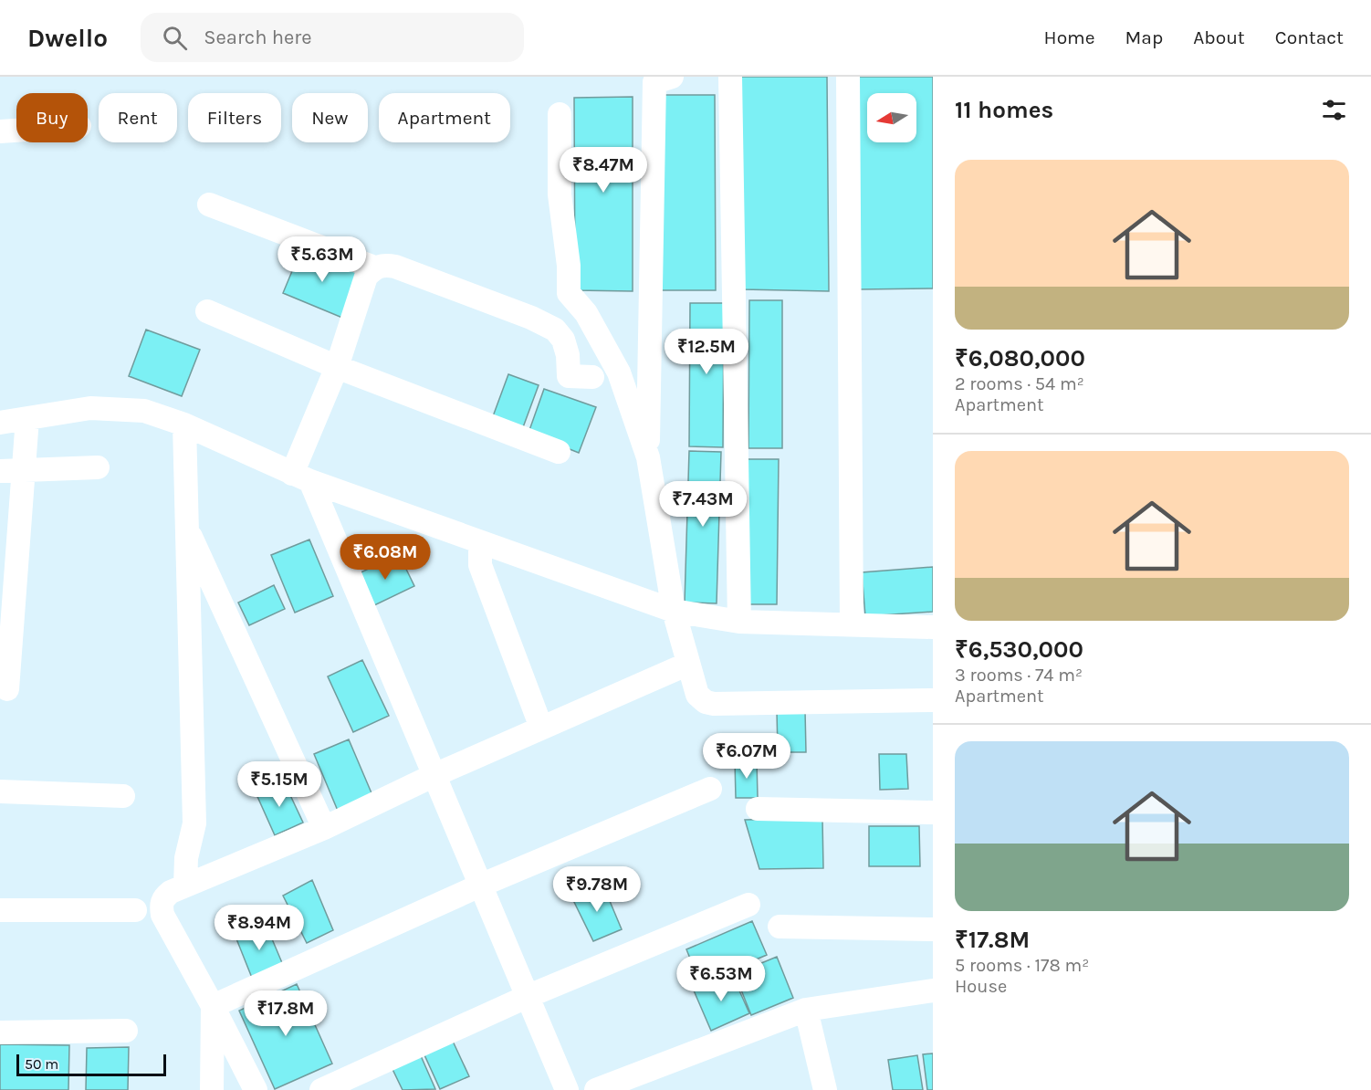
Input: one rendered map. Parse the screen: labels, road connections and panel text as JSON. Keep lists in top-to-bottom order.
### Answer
{
  "scale_bar": "50 m",
  "north": "left",
  "page": {
    "header": "Dwello",
    "search": "Search here",
    "nav": [
      "Home",
      "Map",
      "About",
      "Contact"
    ],
    "heading": "11 homes",
    "chip": [
      "Buy",
      "Rent",
      "Filters",
      "New",
      "Apartment"
    ],
    "list": [
      {
        "name": "₹6,080,000",
        "note": "2 rooms · 54 m² · Apartment"
      },
      {
        "name": "₹6,530,000",
        "note": "3 rooms · 74 m² · Apartment"
      },
      {
        "name": "₹17.8M",
        "note": "5 rooms · 178 m² · House"
      }
    ],
    "price": [
      "₹8.47M",
      "₹5.63M",
      "₹12.5M",
      "₹7.43M",
      "₹6.08M",
      "₹6.07M",
      "₹5.15M",
      "₹9.78M",
      "₹8.94M",
      "₹6.53M",
      "₹17.8M"
    ],
    "scale": "50 m"
  }
}
